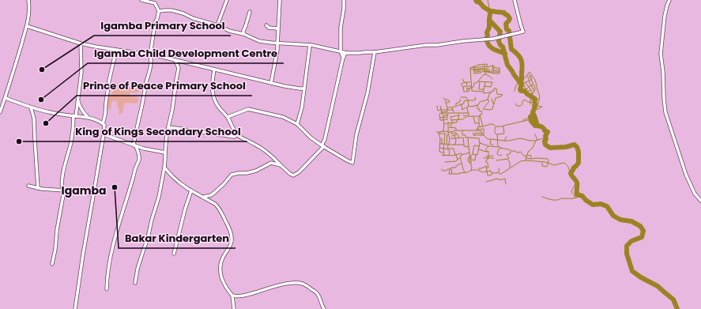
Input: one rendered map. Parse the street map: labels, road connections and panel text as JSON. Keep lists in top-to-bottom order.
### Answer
{
  "districts": ["Igamba"],
  "places": [
    "Igamba Primary School",
    "Igamba Child Development Centre",
    "Prince of Peace Primary School",
    "King of Kings Secondary School",
    "Bakar Kindergarten"
  ]
}
